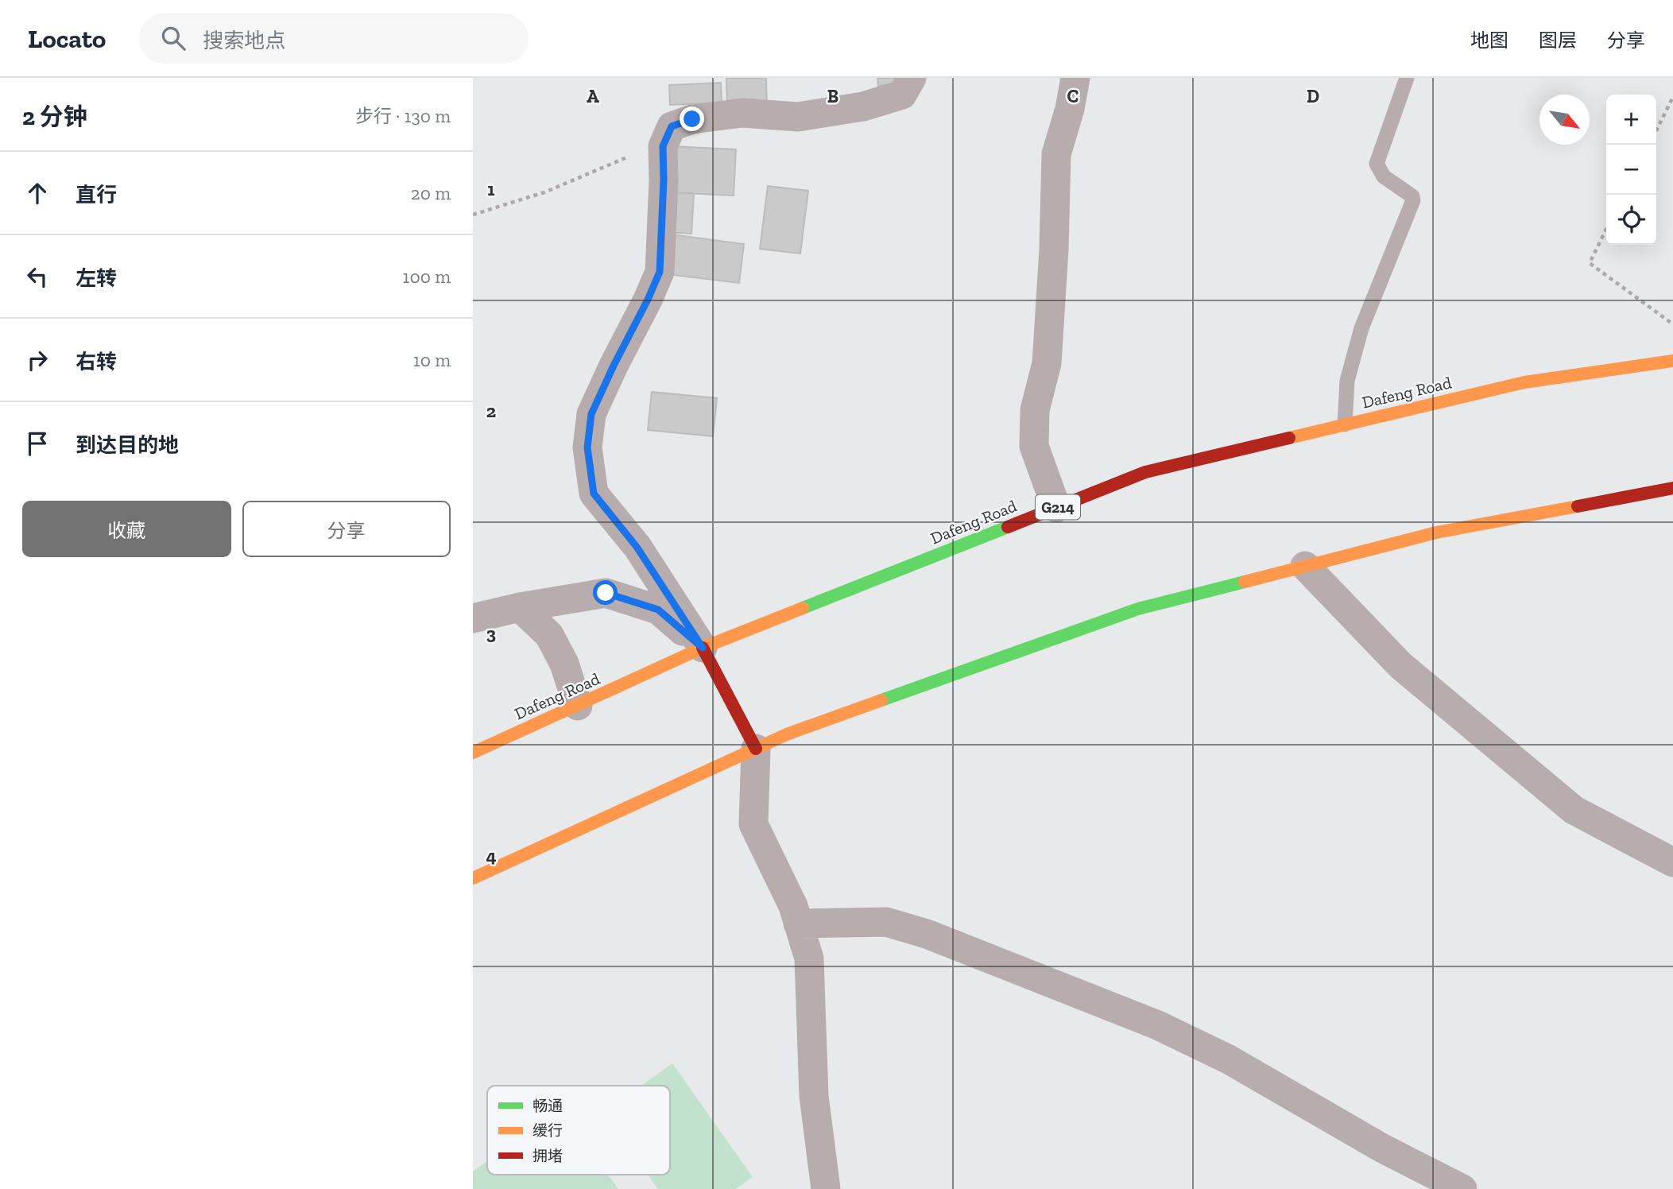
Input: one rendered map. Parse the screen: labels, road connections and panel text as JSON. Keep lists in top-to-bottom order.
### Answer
{
  "streets": {
    "highway": ["Dafeng Road", "G214"]
  },
  "legend": ["畅通", "缓行", "拥堵"],
  "north": "bottom right",
  "page": {
    "header": "Locato",
    "search": "搜索地点",
    "nav": ["地图", "图层", "分享"],
    "heading": ["2 分钟", "步行 · 130 m"],
    "map_buttons": ["+", "−"],
    "list": [
      ["直行", "20 m"],
      ["左转", "100 m"],
      ["右转", "10 m"],
      "到达目的地"
    ],
    "buttons": ["收藏", "分享"]
  },
  "grid": {
    "columns": [
      "A",
      "B",
      "C",
      "D"
    ],
    "rows": [
      "1",
      "2",
      "3",
      "4"
    ]
  }
}
